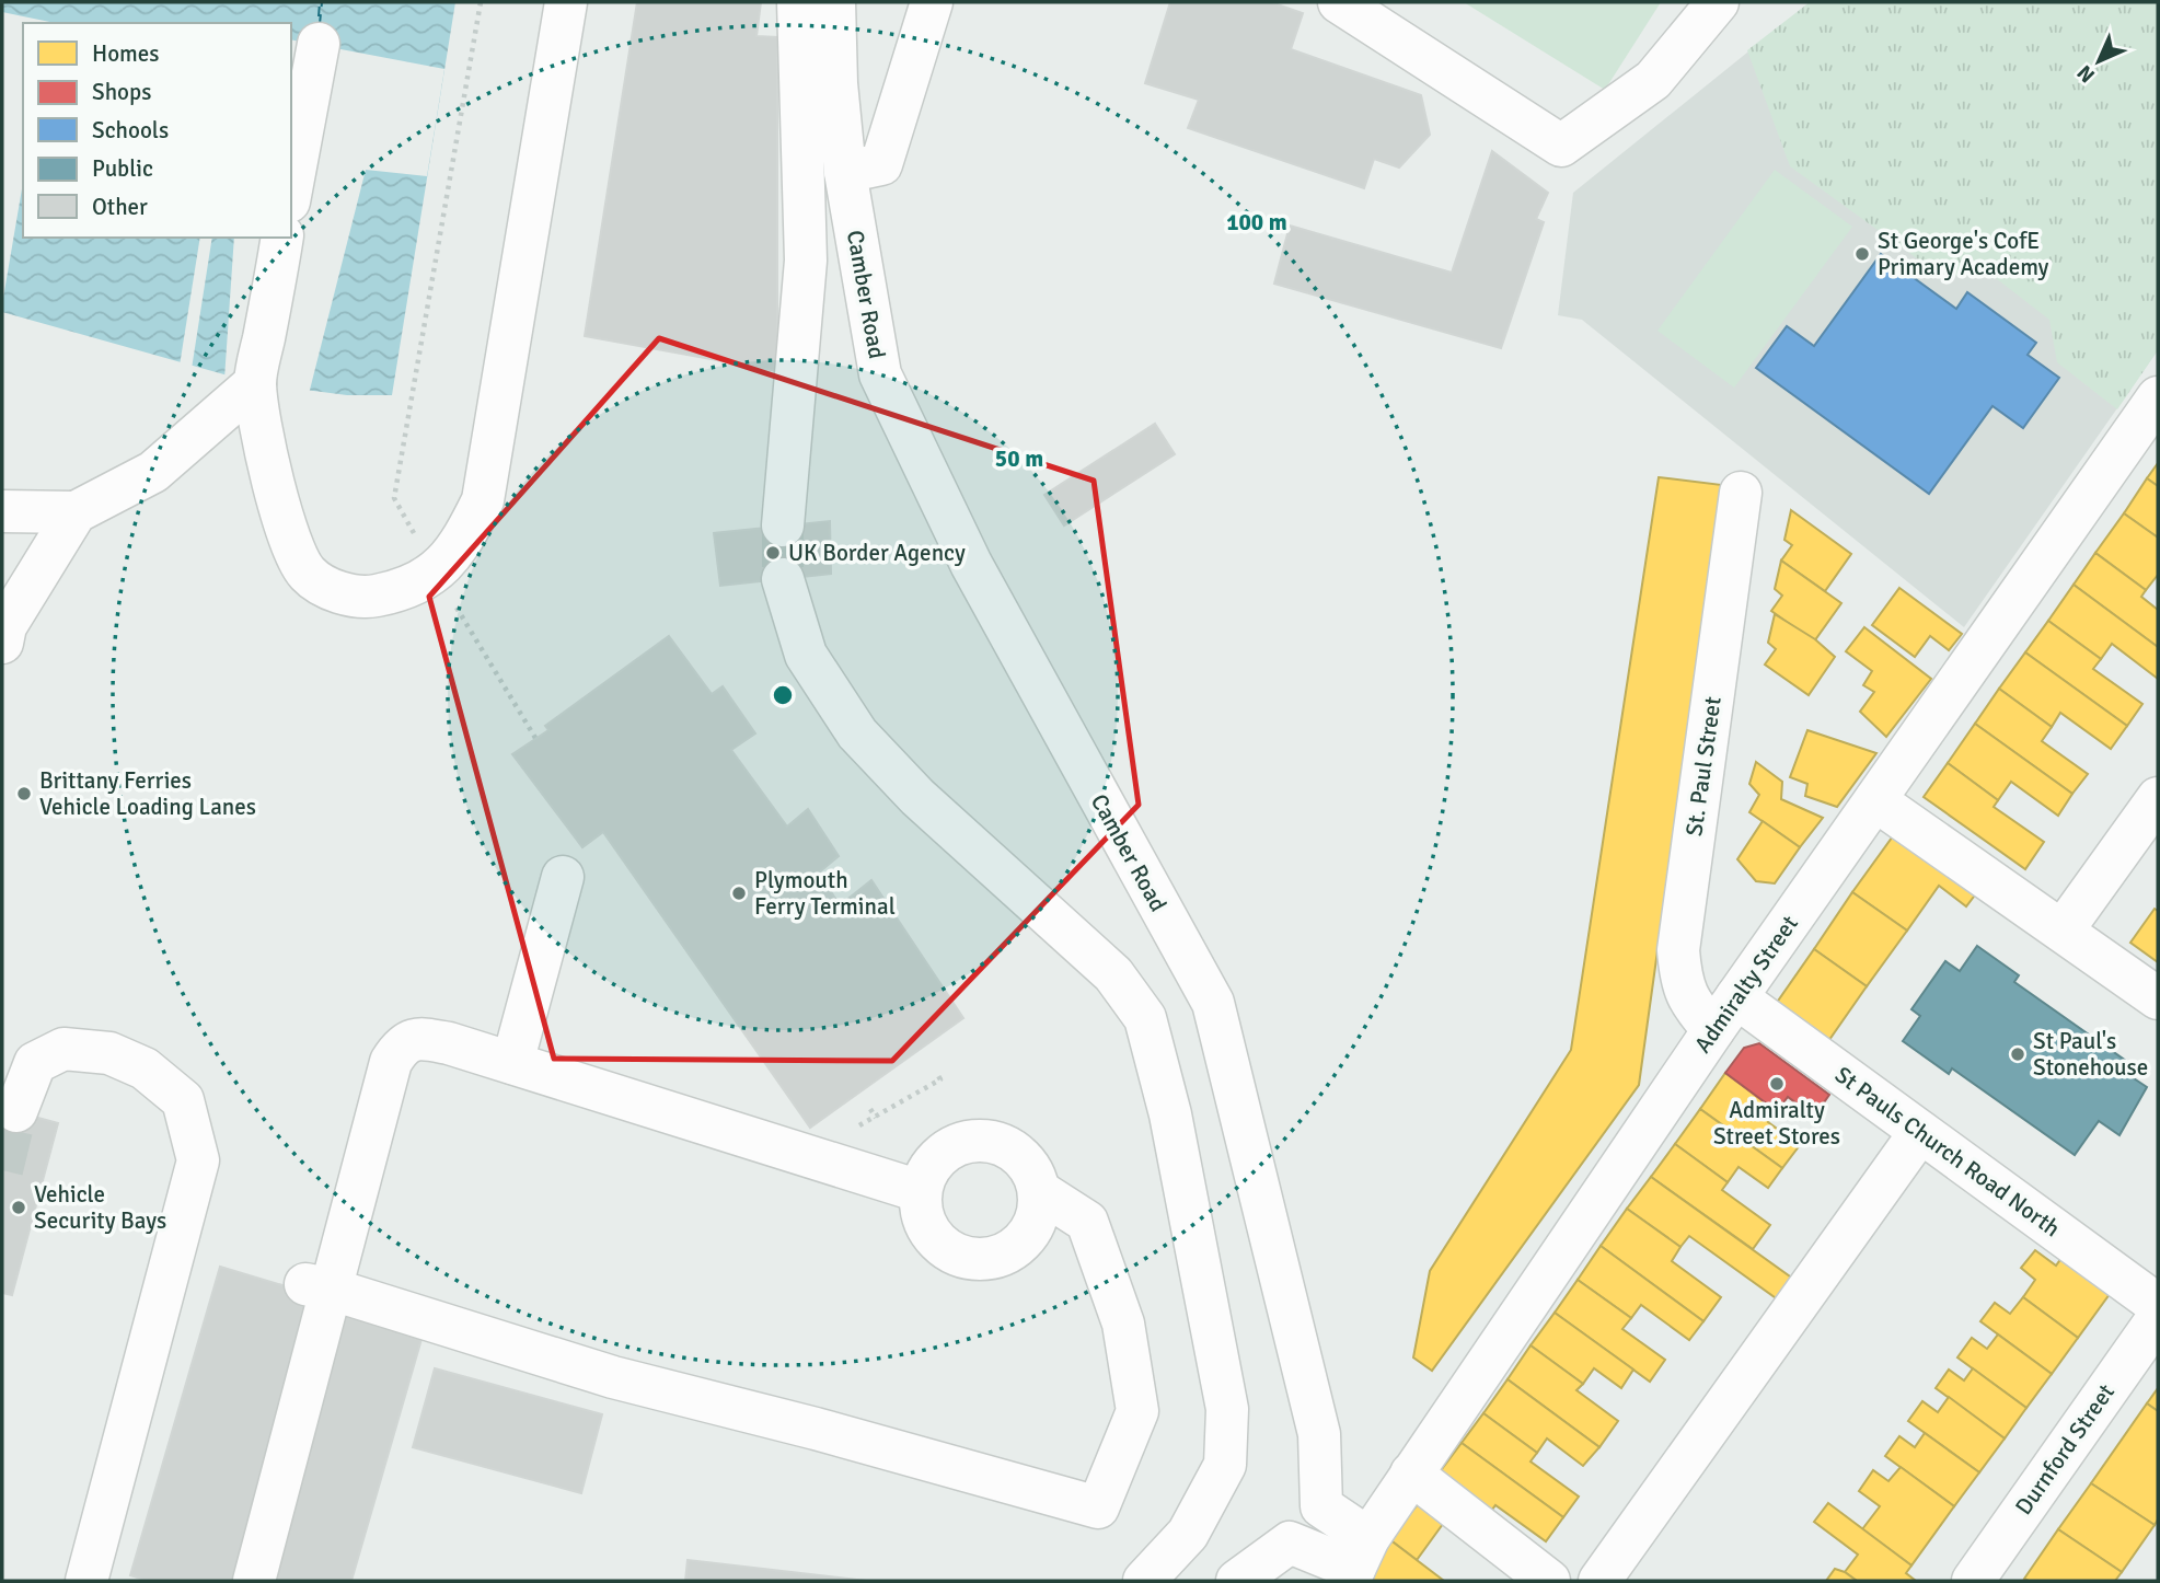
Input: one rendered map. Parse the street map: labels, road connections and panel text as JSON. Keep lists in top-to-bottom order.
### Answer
{
  "streets": {
    "street": [
      "Camber Road",
      "St. Paul Street",
      "Admiralty Street",
      "St Pauls Church Road North",
      "Durnford Street"
    ]
  },
  "crossings": [
    ["Camber Road", "Admiralty Street"],
    ["St. Paul Street", "Admiralty Street"],
    ["St. Paul Street", "St Pauls Church Road North"],
    ["Admiralty Street", "St Pauls Church Road North"]
  ],
  "places": [
    "St George's CofE Primary Academy",
    "UK Border Agency",
    "Brittany Ferries Vehicle Loading Lanes",
    "Plymouth Ferry Terminal",
    "St Paul's Stonehouse",
    "Admiralty Street Stores",
    "Vehicle Security Bays"
  ],
  "legend": [
    "Homes",
    "Shops",
    "Schools",
    "Public",
    "Other"
  ],
  "north": "bottom left",
  "rings": ["100 m", "50 m"]
}
